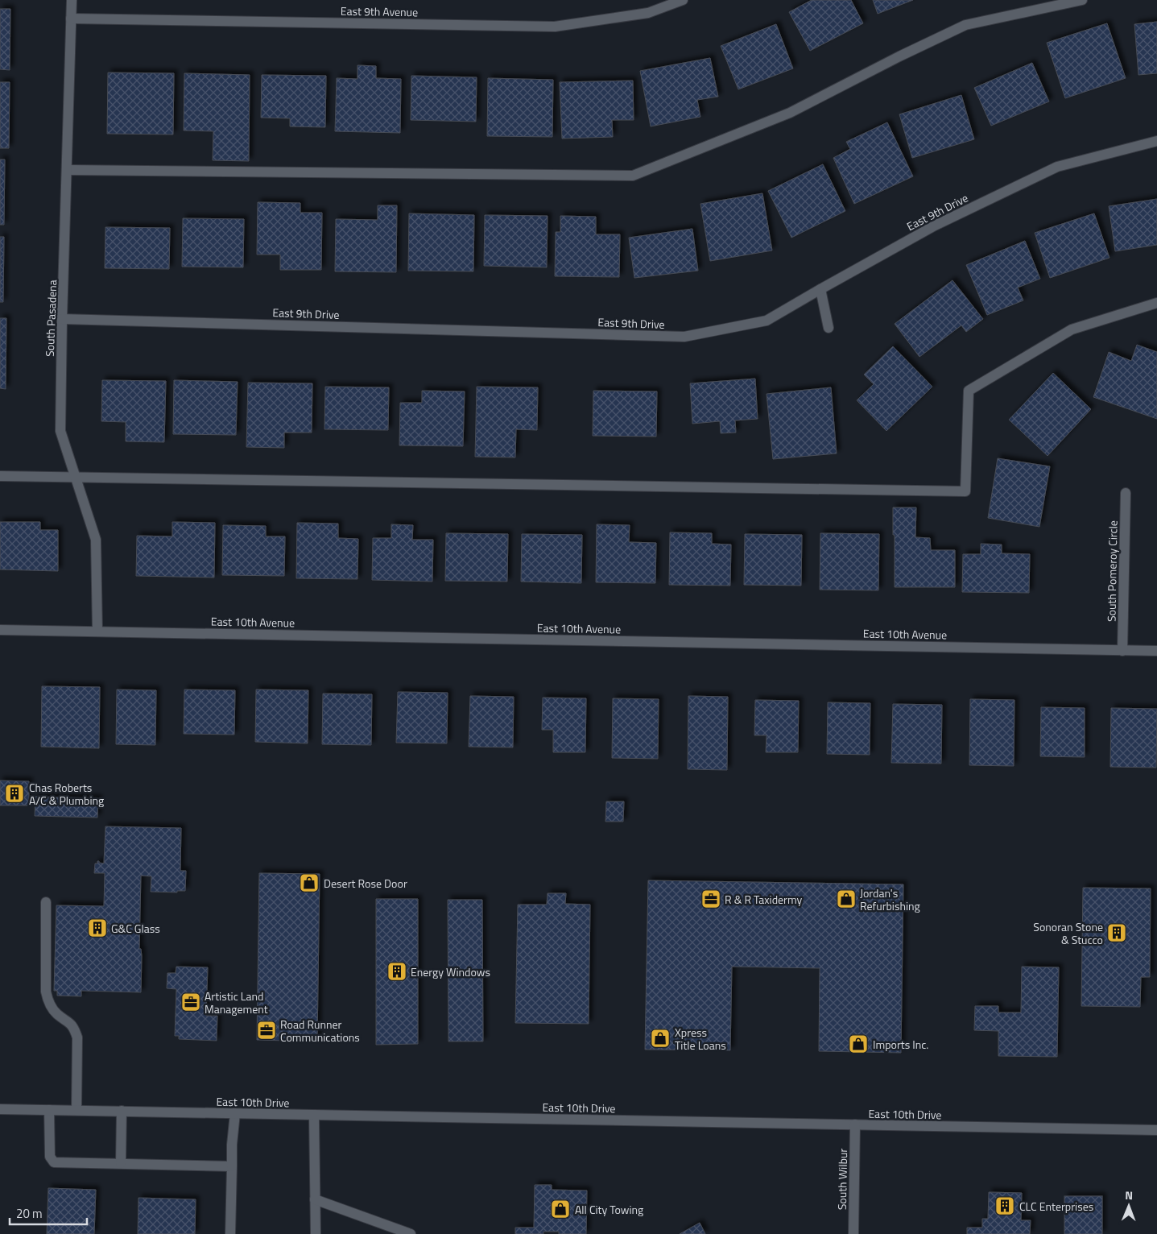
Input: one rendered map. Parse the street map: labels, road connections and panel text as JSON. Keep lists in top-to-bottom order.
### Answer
{
  "streets": {
    "street": [
      "East 9th Avenue",
      "East 9th Drive",
      "South Pasadena",
      "South Pomeroy Circle",
      "East 10th Avenue",
      "East 10th Drive",
      "South Wilbur"
    ]
  },
  "crossings": [
    ["East 9th Avenue", "South Pasadena"],
    ["East 9th Drive", "South Pasadena"],
    ["South Pasadena", "East 10th Avenue"],
    ["South Pomeroy Circle", "East 10th Avenue"],
    ["East 10th Drive", "South Wilbur"]
  ],
  "places": {
    "building": [
      "Chas Roberts A/C & Plumbing",
      "G&C Glass",
      "Sonoran Stone & Stucco",
      "Energy Windows",
      "CLC Enterprises"
    ],
    "shop": [
      "Desert Rose Door",
      "Jordan's Refurbishing",
      "Xpress Title Loans",
      "Imports Inc.",
      "All City Towing"
    ],
    "office": ["R & R Taxidermy", "Artistic Land Management", "Road Runner Communications"]
  },
  "scale_bar": "20 m",
  "north": "top"
}
